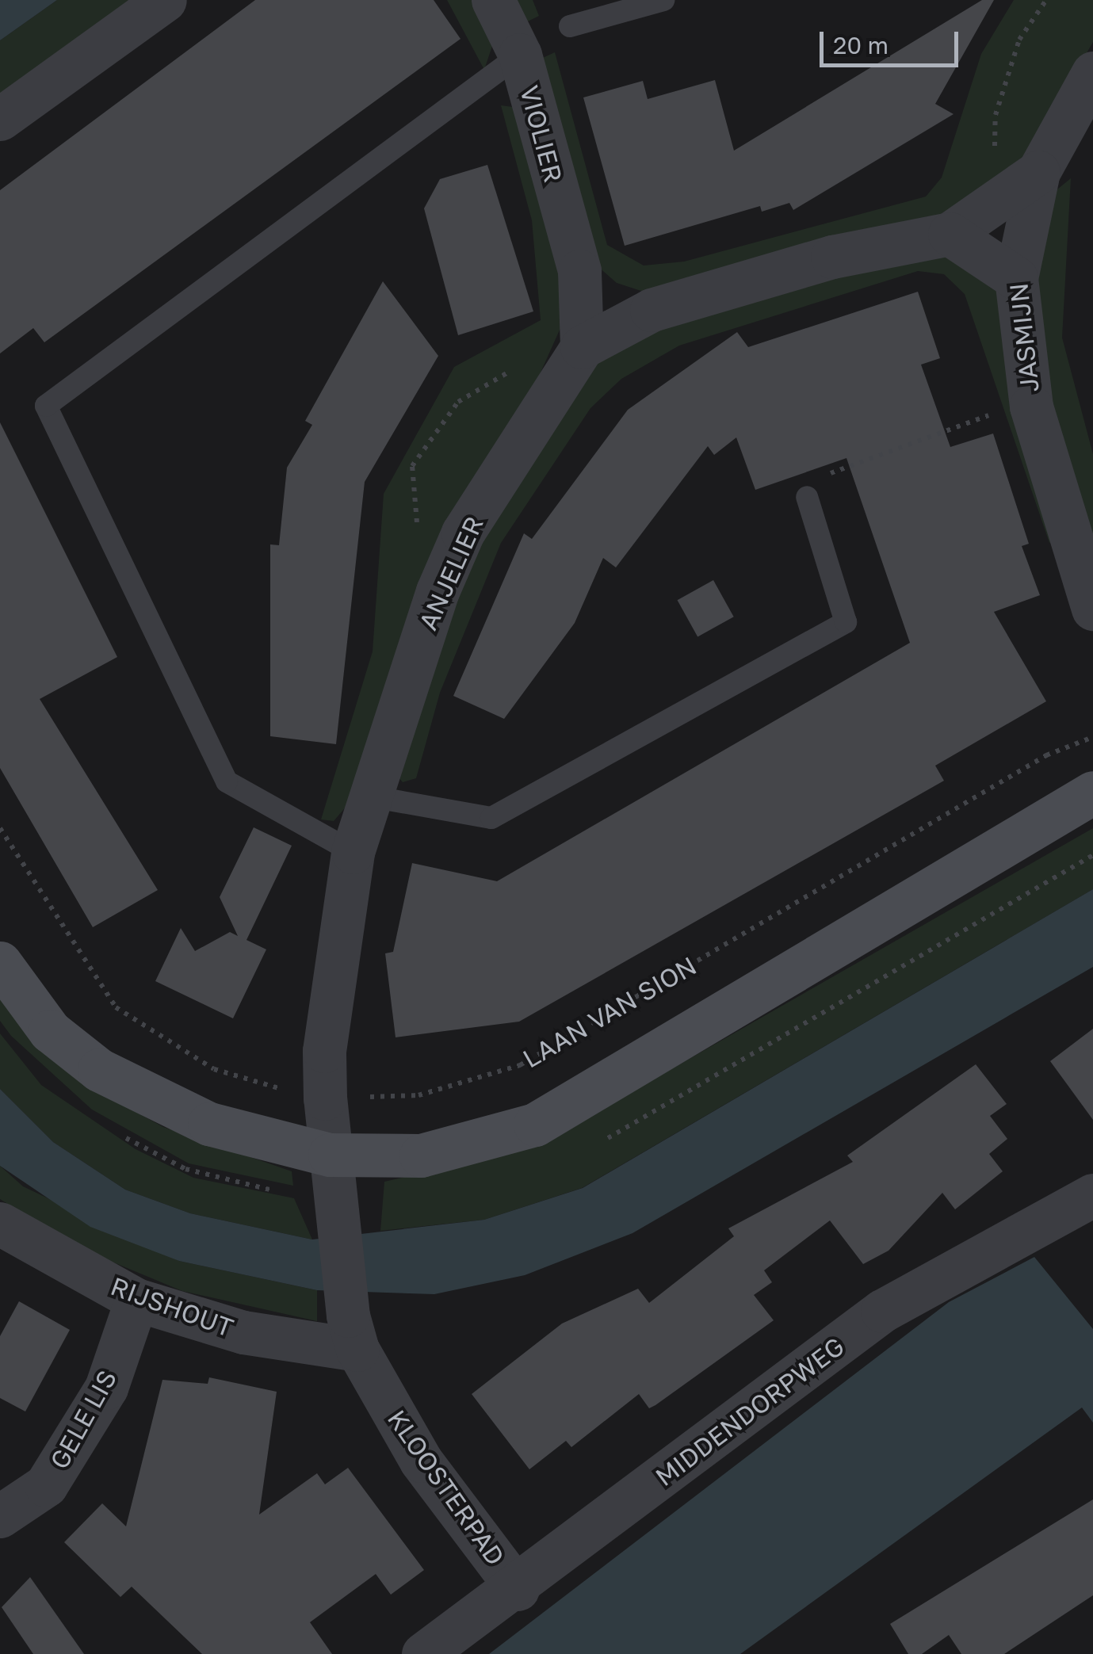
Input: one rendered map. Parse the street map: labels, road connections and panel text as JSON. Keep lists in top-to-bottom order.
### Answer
{
  "streets": {
    "street": [
      "VIOLIER",
      "JASMIJN",
      "ANJELIER",
      "RIJSHOUT",
      "MIDDENDORPWEG",
      "GELE LIS",
      "KLOOSTERPAD"
    ],
    "path": ["LAAN VAN SION"]
  },
  "crossings": [
    ["VIOLIER", "ANJELIER"],
    ["JASMIJN", "ANJELIER"],
    ["ANJELIER", "LAAN VAN SION"],
    ["ANJELIER", "KLOOSTERPAD"],
    ["RIJSHOUT", "GELE LIS"],
    ["RIJSHOUT", "KLOOSTERPAD"],
    ["MIDDENDORPWEG", "KLOOSTERPAD"]
  ],
  "scale_bar": "20 m"
}
